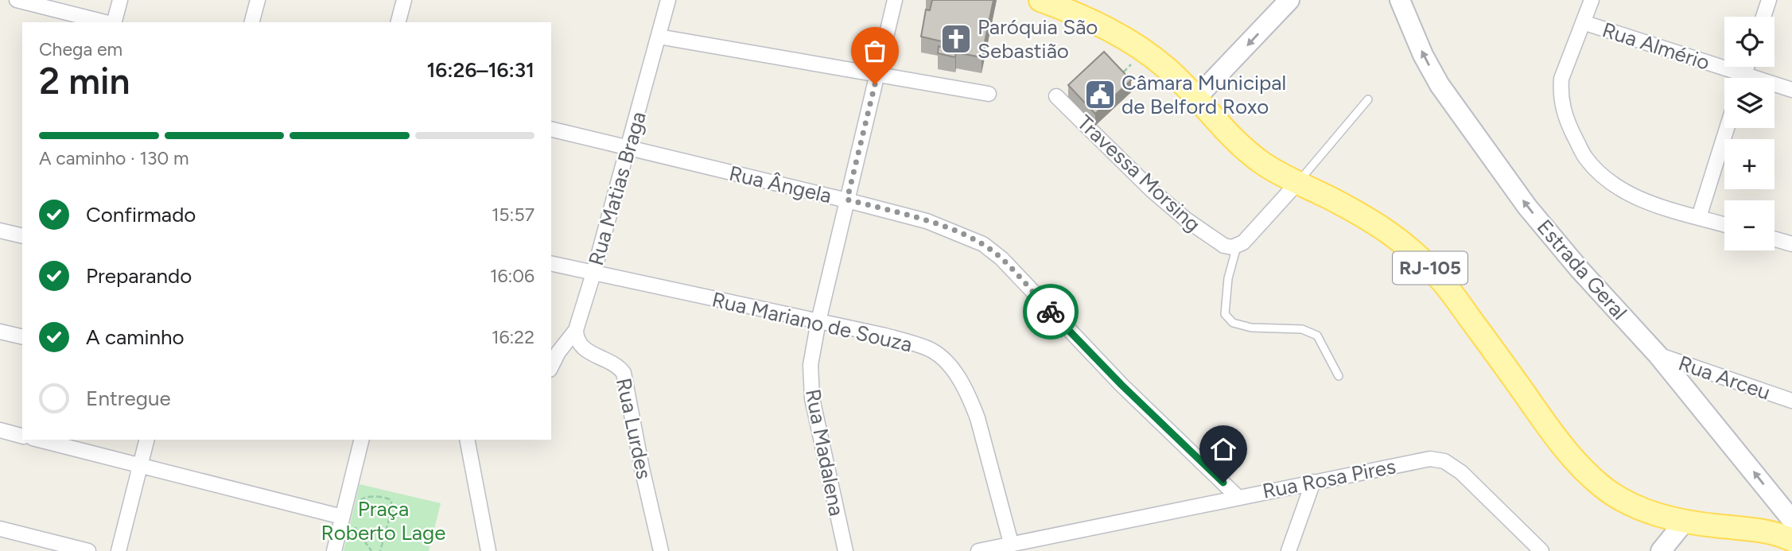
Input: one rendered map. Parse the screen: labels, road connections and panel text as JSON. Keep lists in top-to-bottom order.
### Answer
{
  "streets": {
    "main road": ["RJ-105"],
    "street": [
      "Rua Almério",
      "Travessa Morsing",
      "Rua Ângela",
      "Rua Matias Braga",
      "Estrada Geral",
      "Rua Mariano de Souza",
      "Rua Arceu",
      "Rua Lurdes",
      "Rua Madalena",
      "Rua Rosa Pires"
    ]
  },
  "crossings": [
    ["Rua Ângela", "Rua Matias Braga"],
    ["Rua Ângela", "Rua Madalena"],
    ["Rua Ângela", "Rua Rosa Pires"],
    ["Rua Matias Braga", "Rua Mariano de Souza"],
    ["Rua Matias Braga", "Rua Lurdes"],
    ["Estrada Geral", "Rua Arceu"],
    ["Rua Mariano de Souza", "Rua Madalena"],
    ["Rua Mariano de Souza", "Rua Rosa Pires"]
  ],
  "one_way": ["Estrada Geral"],
  "parks": ["Praça Roberto Lage"],
  "places": {
    "church": ["Paróquia São Sebastião"],
    "public building": ["Câmara Municipal de Belford Roxo"]
  },
  "page": {
    "map_buttons": ["+", "−"],
    "heading": ["2 min", "Chega em", "16:26–16:31"],
    "bar": "A caminho · 130 m",
    "list": [
      ["Confirmado", "15:57"],
      ["Preparando", "16:06"],
      ["A caminho", "16:22"],
      "Entregue"
    ]
  }
}
